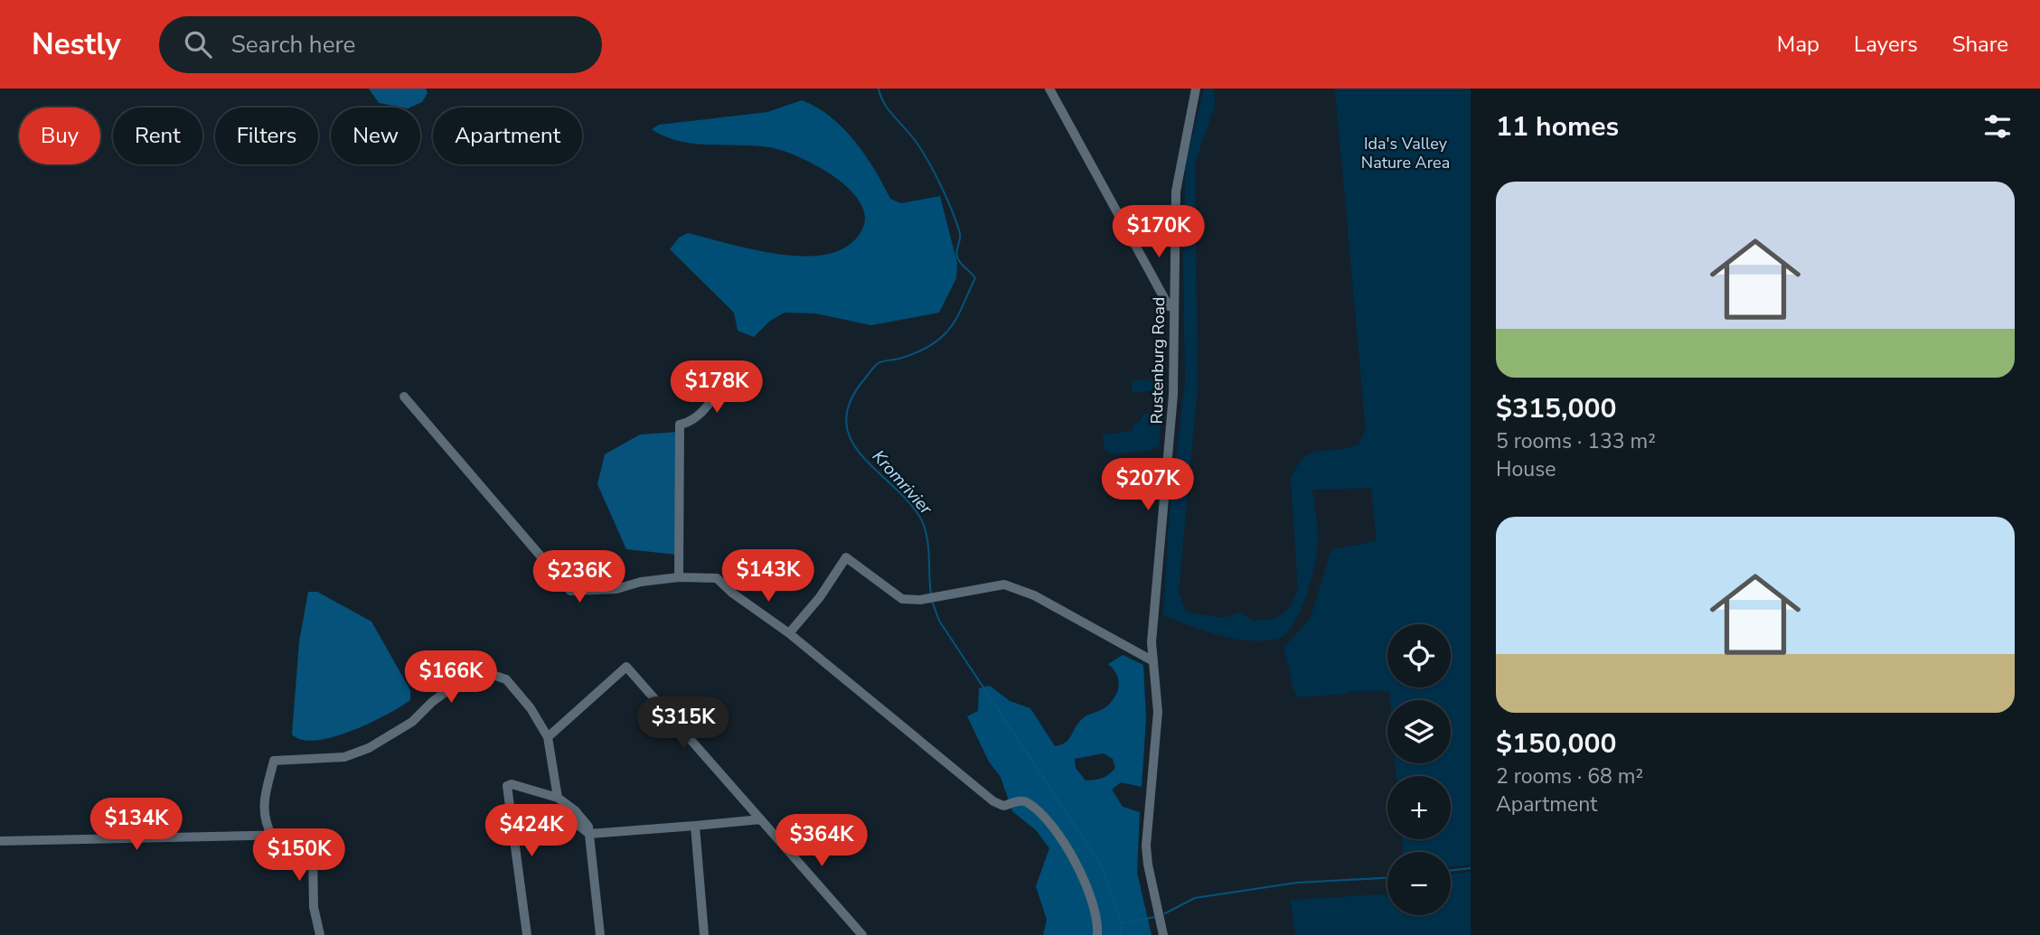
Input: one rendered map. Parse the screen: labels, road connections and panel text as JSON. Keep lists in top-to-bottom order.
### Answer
{
  "streets": {
    "street": ["Rustenburg Road"]
  },
  "water": ["Kromrivier"],
  "parks": ["Ida's Valley Nature Area"],
  "page": {
    "header": "Nestly",
    "search": "Search here",
    "nav": ["Map", "Layers", "Share"],
    "heading": "11 homes",
    "chip": [
      "Buy",
      "Rent",
      "Filters",
      "New",
      "Apartment"
    ],
    "list": [
      {
        "name": "$315,000",
        "note": "5 rooms · 133 m² · House"
      },
      {
        "name": "$150,000",
        "note": "2 rooms · 68 m² · Apartment"
      }
    ],
    "price": [
      "$170K",
      "$178K",
      "$207K",
      "$143K",
      "$236K",
      "$166K",
      "$315K",
      "$134K",
      "$424K",
      "$364K",
      "$150K"
    ],
    "map_buttons": ["+", "−"]
  }
}
